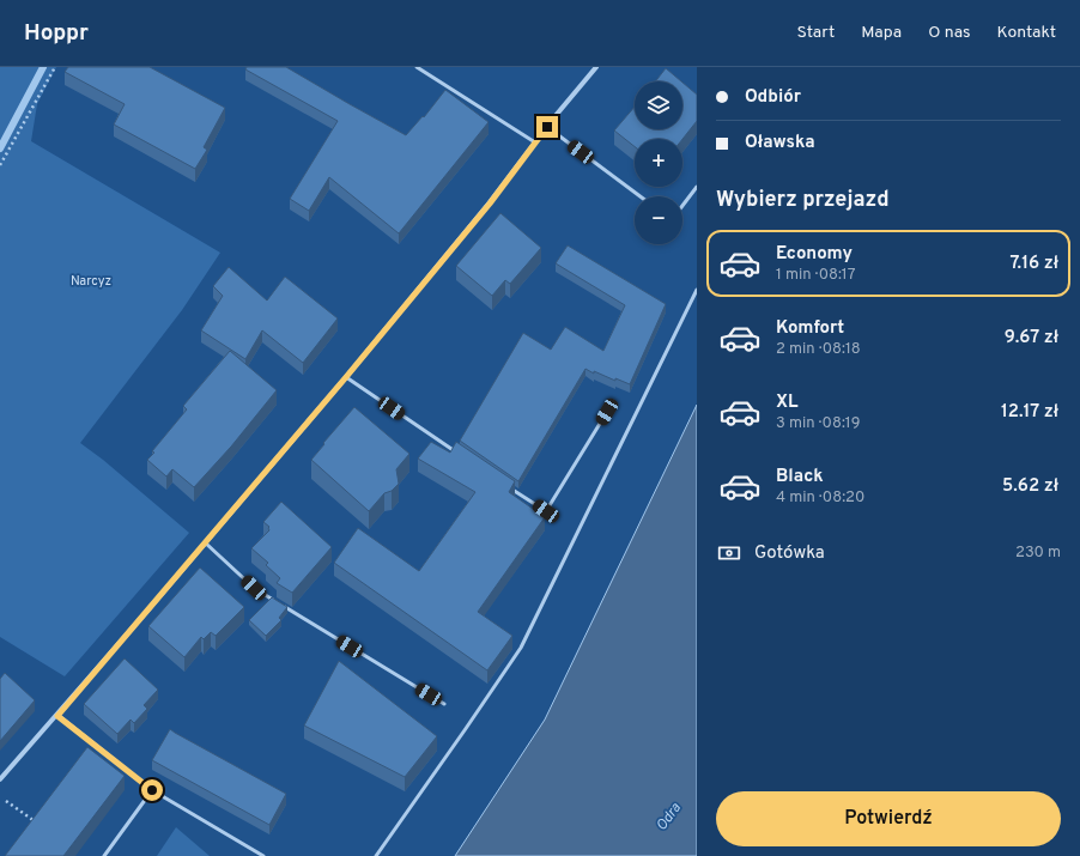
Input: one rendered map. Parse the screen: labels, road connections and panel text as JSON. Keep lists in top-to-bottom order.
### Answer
{
  "water": ["Odra"],
  "parks": ["Narcyz"],
  "page": {
    "header": "Hoppr",
    "nav": [
      "Start",
      "Mapa",
      "O nas",
      "Kontakt"
    ],
    "banner": ["Odbiór", "Oławska"],
    "map_buttons": ["+", "−"],
    "heading": "Wybierz przejazd",
    "list": [
      {
        "name": "Economy",
        "note": "1 min · 08:17",
        "value": "7.16 zł"
      },
      {
        "name": "Komfort",
        "note": "2 min · 08:18",
        "value": "9.67 zł"
      },
      {
        "name": "XL",
        "note": "3 min · 08:19",
        "value": "12.17 zł"
      },
      {
        "name": "Black",
        "note": "4 min · 08:20",
        "value": "5.62 zł"
      }
    ],
    "pay": ["Gotówka", "230 m"],
    "buttons": "Potwierdź"
  }
}
